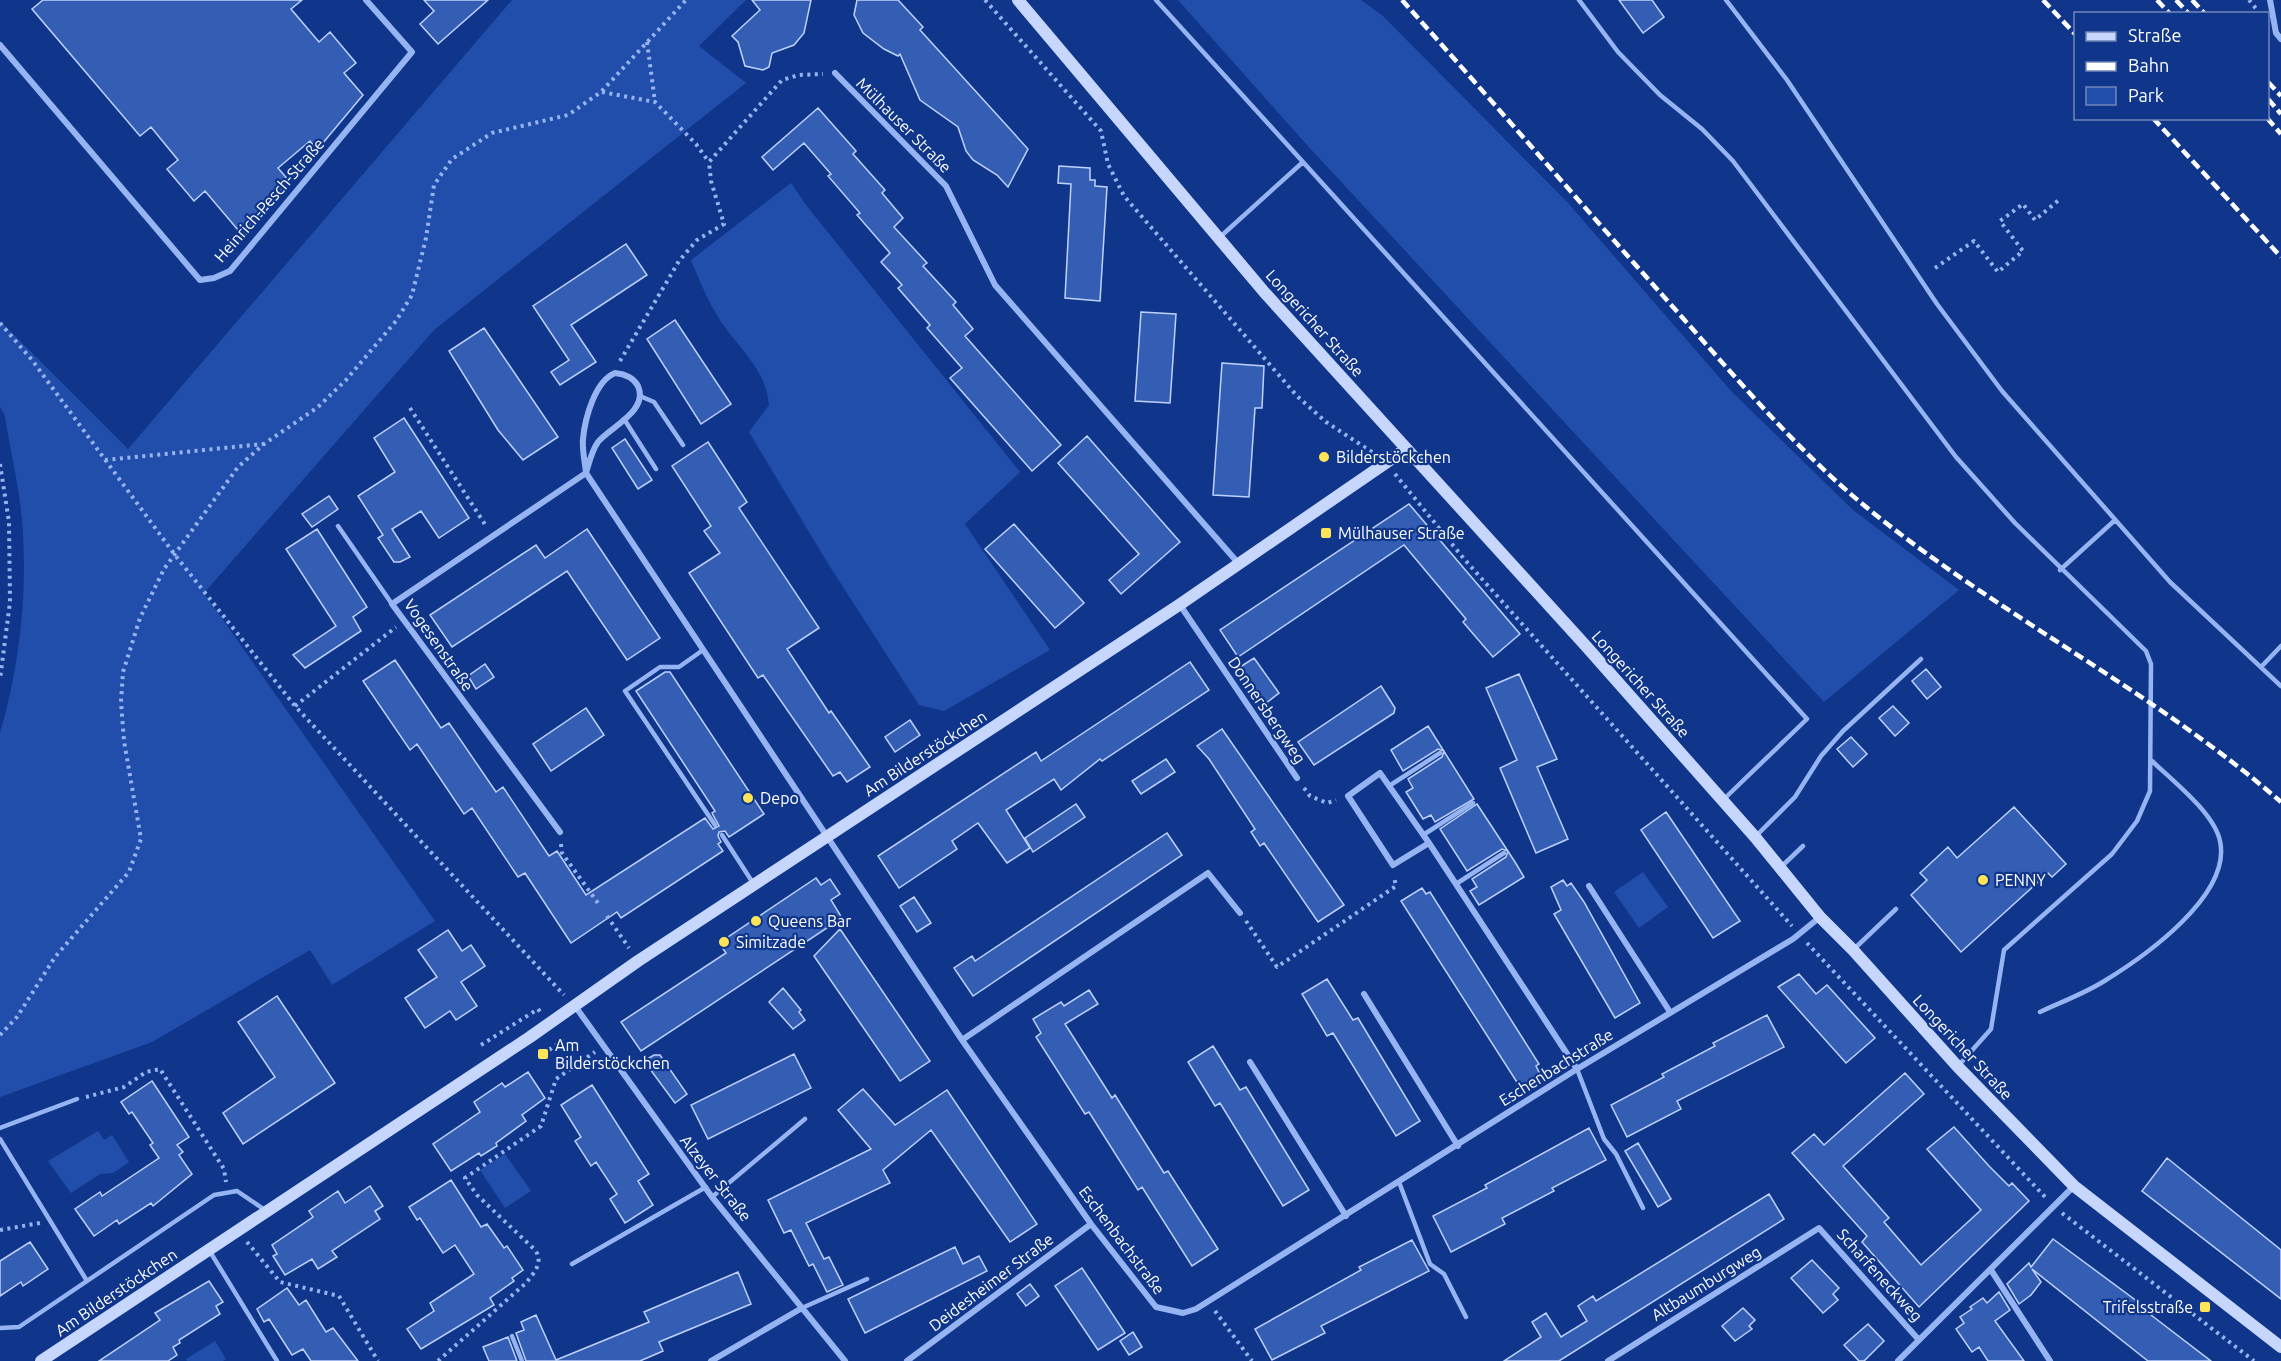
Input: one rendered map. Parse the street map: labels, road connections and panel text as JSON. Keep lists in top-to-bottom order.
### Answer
{
  "streets": {
    "street": [
      "Mülhauser Straße",
      "Heinrich-Pesch-Straße",
      "Longericher Straße",
      "Vogesenstraße",
      "Donnersbergweg",
      "Am Bilderstöckchen",
      "Eschenbachstraße",
      "Alzeyer Straße",
      "Scharfeneckweg",
      "Deidesheimer Straße",
      "Altbaumburgweg"
    ]
  },
  "crossings": [
    ["Mülhauser Straße", "Am Bilderstöckchen"],
    ["Longericher Straße", "Am Bilderstöckchen"],
    ["Longericher Straße", "Eschenbachstraße"],
    ["Donnersbergweg", "Am Bilderstöckchen"],
    ["Am Bilderstöckchen", "Eschenbachstraße"],
    ["Am Bilderstöckchen", "Alzeyer Straße"],
    ["Eschenbachstraße", "Deidesheimer Straße"],
    ["Scharfeneckweg", "Altbaumburgweg"]
  ],
  "places": {
    "other": [
      "Bilderstöckchen",
      "Depo",
      "PENNY",
      "Queens Bar",
      "Simitzade"
    ],
    "transit": ["Mülhauser Straße", "Am Bilderstöckchen", "Trifelsstraße"]
  },
  "legend": ["Straße", "Bahn", "Park"]
}
